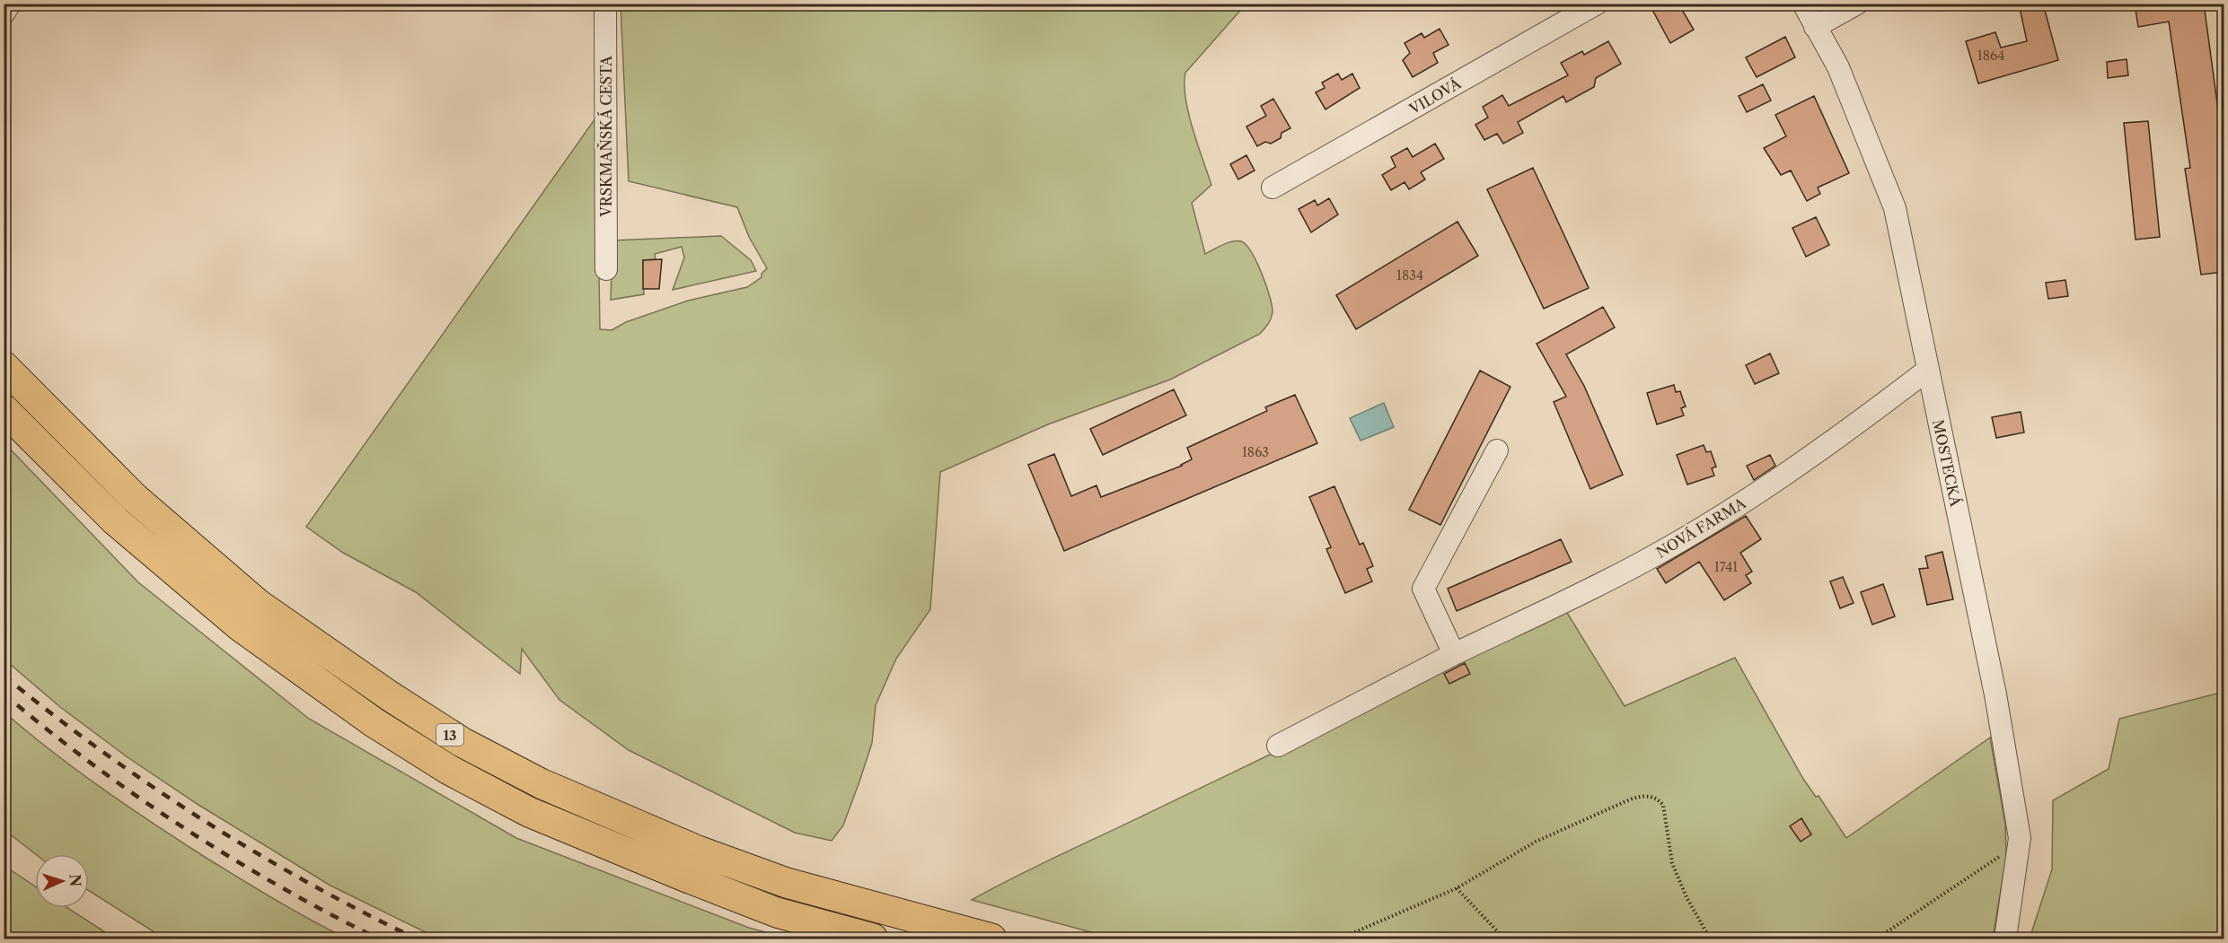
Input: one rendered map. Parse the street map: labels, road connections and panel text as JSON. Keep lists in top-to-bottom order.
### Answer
{
  "streets": {
    "highway": ["13"],
    "street": [
      "VILOVÁ",
      "VRSKMAŇSKÁ CESTA",
      "MOSTECKÁ",
      "NOVÁ FARMA"
    ]
  },
  "crossings": [
    ["MOSTECKÁ", "NOVÁ FARMA"]
  ],
  "house_numbers": [
    "1864",
    "1834",
    "1863",
    "1741"
  ],
  "north": "right"
}
